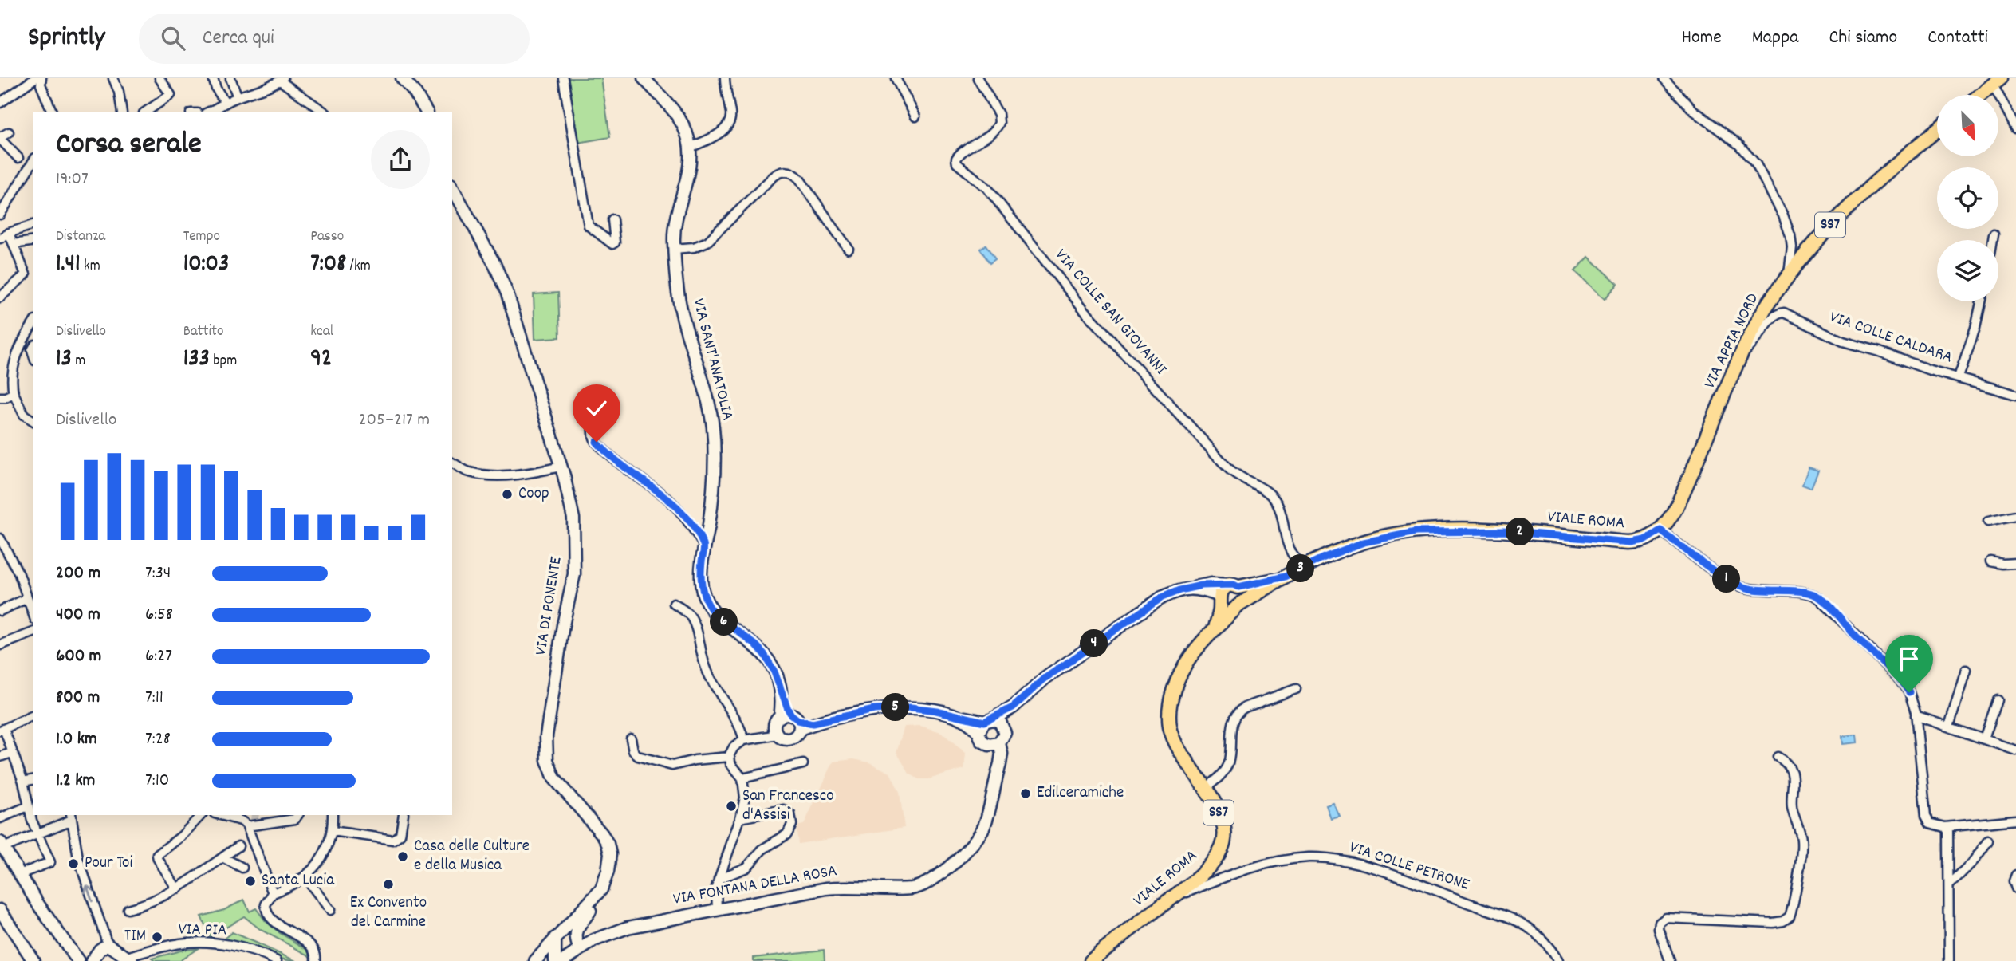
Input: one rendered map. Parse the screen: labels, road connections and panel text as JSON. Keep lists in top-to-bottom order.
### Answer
{
  "streets": {
    "main road": [
      "SS7",
      "VIA APPIA NORD",
      "VIA SANT'ANATOLIA",
      "VIALE ROMA",
      "VIA DI PONENTE",
      "VIA FONTANA DELLA ROSA"
    ],
    "street": [
      "VIA COLLE SAN GIOVANNI",
      "VIA COLLE CALDARA",
      "VIA COLLE PETRONE",
      "VIA PIA"
    ]
  },
  "crossings": [
    ["VIA COLLE SAN GIOVANNI", "VIALE ROMA"],
    ["VIA COLLE CALDARA", "VIA APPIA NORD"],
    ["VIA APPIA NORD", "VIALE ROMA"],
    ["VIALE ROMA", "VIA COLLE PETRONE"],
    ["VIA DI PONENTE", "VIA FONTANA DELLA ROSA"]
  ],
  "places": [
    "Coop",
    "Edilceramiche",
    "San Francesco d'Assisi",
    "Casa delle Culture e della Musica",
    "Pour Toi",
    "Santa Lucia",
    "Ex Convento del Carmine",
    "TIM"
  ],
  "north": "bottom right",
  "page": {
    "header": "Sprintly",
    "search": "Cerca qui",
    "nav": [
      "Home",
      "Mappa",
      "Chi siamo",
      "Contatti"
    ],
    "heading": ["Corsa serale", "19:07"],
    "stats": [
      ["Distanza", "1.41 km"],
      ["Tempo", "10:03"],
      ["Passo", "7:08 /km"],
      ["Dislivello", "13 m"],
      ["Battito", "133 bpm"],
      ["kcal", "92"]
    ],
    "chart": ["Dislivello", "205–217 m"],
    "pins": [
      "2",
      "3",
      "1",
      "6",
      "4",
      "5"
    ],
    "list": [
      {
        "name": "200 m",
        "note": "7:34"
      },
      {
        "name": "400 m",
        "note": "6:58"
      },
      {
        "name": "600 m",
        "note": "6:27"
      },
      {
        "name": "800 m",
        "note": "7:11"
      },
      {
        "name": "1.0 km",
        "note": "7:28"
      },
      {
        "name": "1.2 km",
        "note": "7:10"
      }
    ]
  }
}
